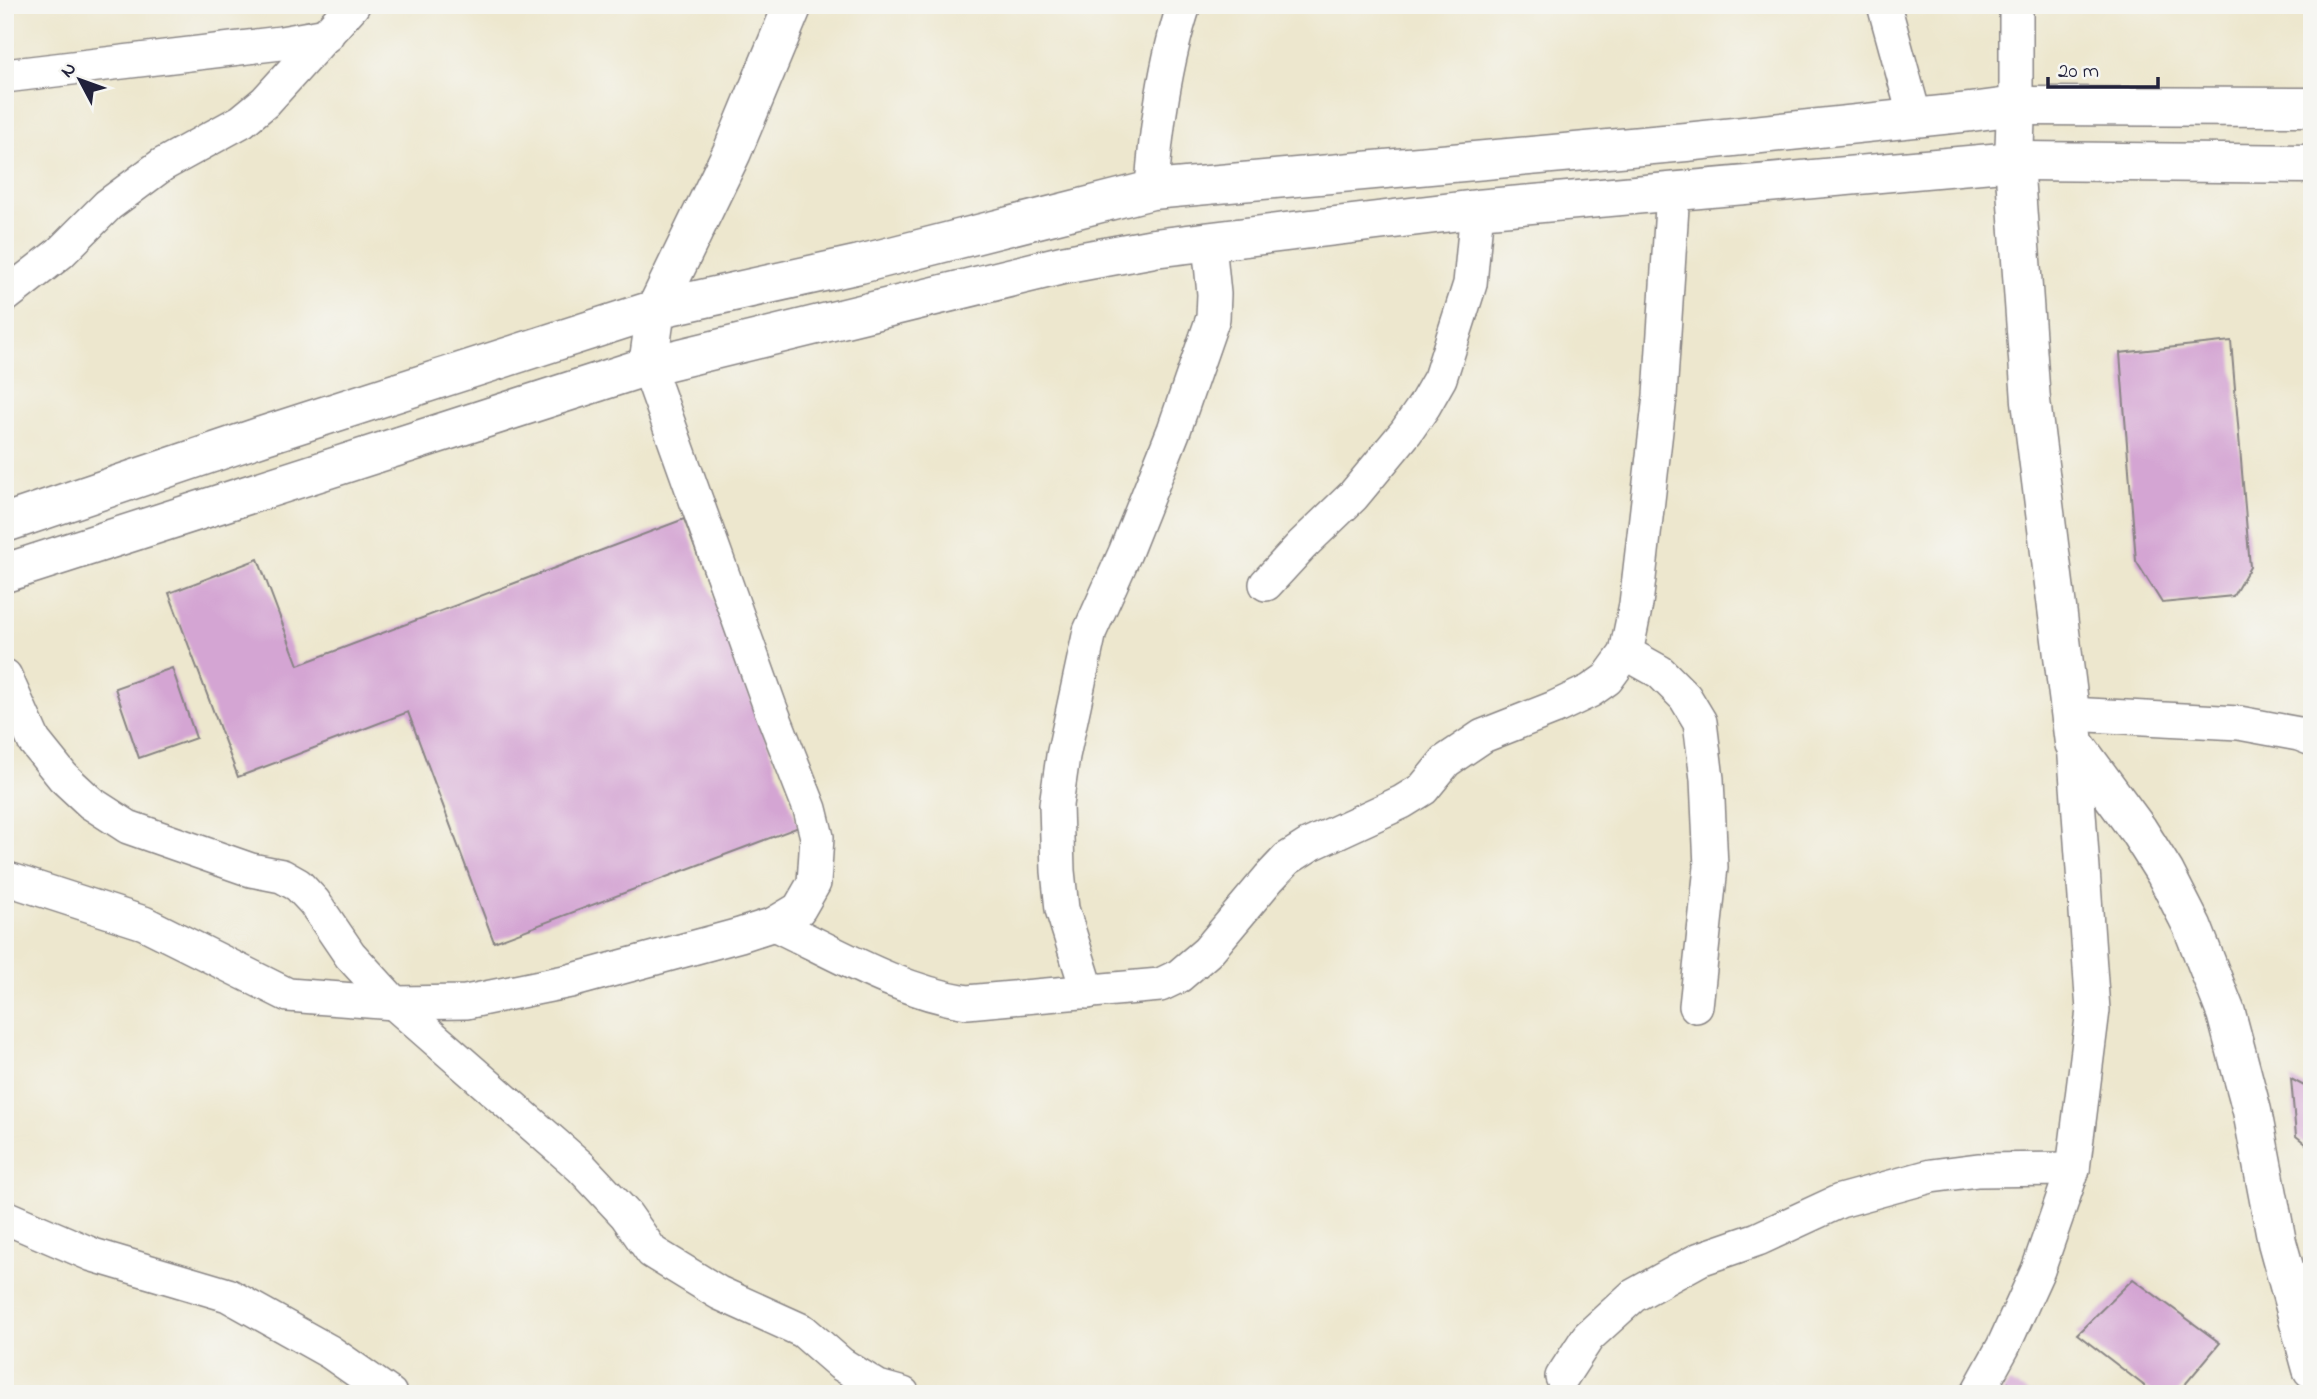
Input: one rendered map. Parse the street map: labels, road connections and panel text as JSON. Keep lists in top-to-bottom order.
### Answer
{
  "scale_bar": "20 m",
  "north": "top left"
}
